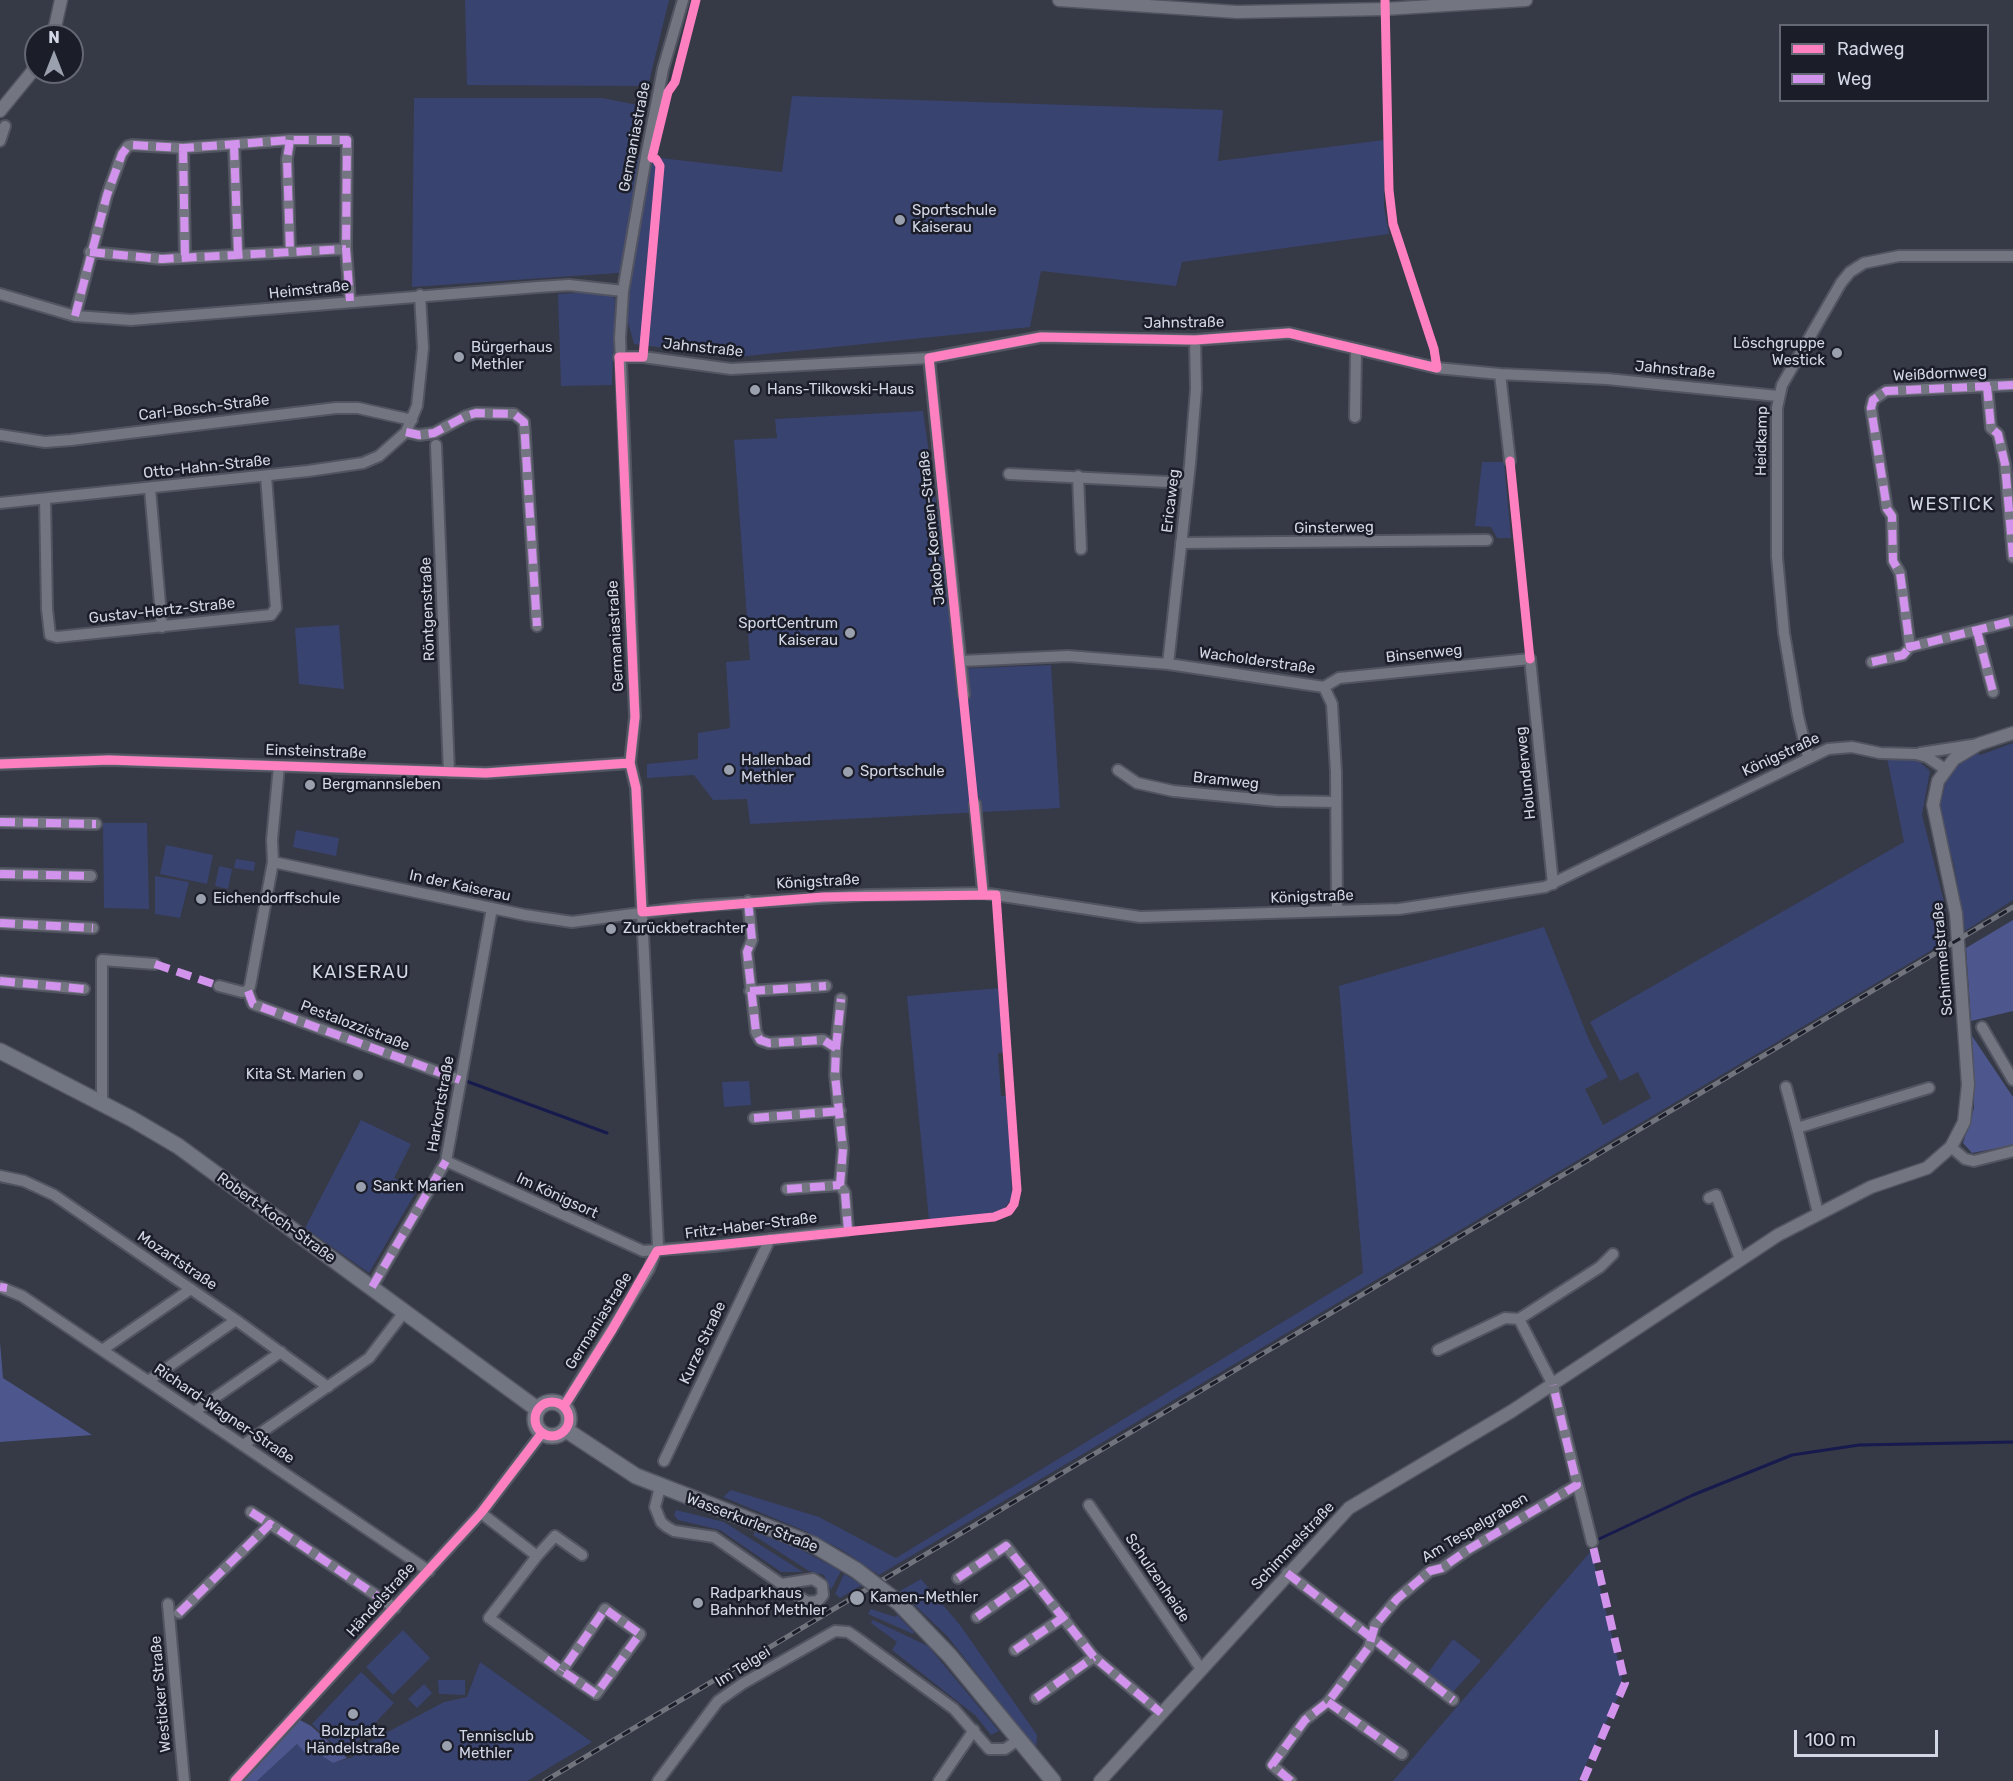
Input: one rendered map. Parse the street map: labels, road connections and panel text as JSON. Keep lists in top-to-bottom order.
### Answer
{
  "streets": {
    "main road": ["Robert-Koch-Straße", "Wasserkurler Straße"],
    "street": [
      "Germaniastraße",
      "Heimstraße",
      "Jahnstraße",
      "Weißdornweg",
      "Carl-Bosch-Straße",
      "Heidkamp",
      "Otto-Hahn-Straße",
      "Ericaweg",
      "Jakob-Koenen-Straße",
      "Ginsterweg",
      "Röntgenstraße",
      "Gustav-Hertz-Straße",
      "Binsenweg",
      "Wacholderstraße",
      "Einsteinstraße",
      "Königstraße",
      "Holunderweg",
      "Bramweg",
      "In der Kaiserau",
      "Schimmelstraße",
      "Pestalozzistraße",
      "Harkortstraße",
      "Im Königsort",
      "Fritz-Haber-Straße",
      "Mozartstraße",
      "Kurze Straße",
      "Richard-Wagner-Straße",
      "Am Tespelgraben",
      "Schulzenheide",
      "Händelstraße",
      "Im Telgei",
      "Westicker Straße"
    ]
  },
  "crossings": [
    ["Germaniastraße", "Heimstraße"],
    ["Germaniastraße", "Jahnstraße"],
    ["Germaniastraße", "Einsteinstraße"],
    ["Germaniastraße", "Königstraße"],
    ["Germaniastraße", "In der Kaiserau"],
    ["Germaniastraße", "Im Königsort"],
    ["Germaniastraße", "Robert-Koch-Straße"],
    ["Germaniastraße", "Fritz-Haber-Straße"],
    ["Germaniastraße", "Händelstraße"],
    ["Heimstraße", "Otto-Hahn-Straße"],
    ["Jahnstraße", "Heidkamp"],
    ["Jahnstraße", "Ericaweg"],
    ["Jahnstraße", "Jakob-Koenen-Straße"],
    ["Carl-Bosch-Straße", "Otto-Hahn-Straße"],
    ["Heidkamp", "Königstraße"],
    ["Otto-Hahn-Straße", "Gustav-Hertz-Straße"],
    ["Ericaweg", "Ginsterweg"],
    ["Ericaweg", "Wacholderstraße"],
    ["Jakob-Koenen-Straße", "Wacholderstraße"],
    ["Röntgenstraße", "Einsteinstraße"],
    ["Binsenweg", "Wacholderstraße"],
    ["Binsenweg", "Holunderweg"],
    ["Wacholderstraße", "Königstraße"],
    ["Wacholderstraße", "Bramweg"],
    ["Königstraße", "Holunderweg"],
    ["Königstraße", "In der Kaiserau"],
    ["Königstraße", "Schimmelstraße"],
    ["In der Kaiserau", "Harkortstraße"],
    ["Schimmelstraße", "Schulzenheide"],
    ["Pestalozzistraße", "Harkortstraße"],
    ["Harkortstraße", "Im Königsort"],
    ["Harkortstraße", "Robert-Koch-Straße"],
    ["Im Königsort", "Fritz-Haber-Straße"],
    ["Robert-Koch-Straße", "Händelstraße"],
    ["Fritz-Haber-Straße", "Kurze Straße"],
    ["Richard-Wagner-Straße", "Händelstraße"]
  ],
  "districts": ["WESTICK", "KAISERAU"],
  "places": [
    "Sportschule Kaiserau",
    "Löschgruppe Westick",
    "Bürgerhaus Methler",
    "Hans-Tilkowski-Haus",
    "SportCentrum Kaiserau",
    "Hallenbad Methler",
    "Sportschule",
    "Bergmannsleben",
    "Eichendorffschule",
    "Zurückbetrachter",
    "Kita St. Marien",
    "Sankt Marien",
    "Kamen-Methler",
    "Radparkhaus Bahnhof Methler",
    "Bolzplatz Händelstraße",
    "Tennisclub Methler"
  ],
  "legend": ["Radweg", "Weg"],
  "scale_bar": "100 m",
  "north": "top"
}
